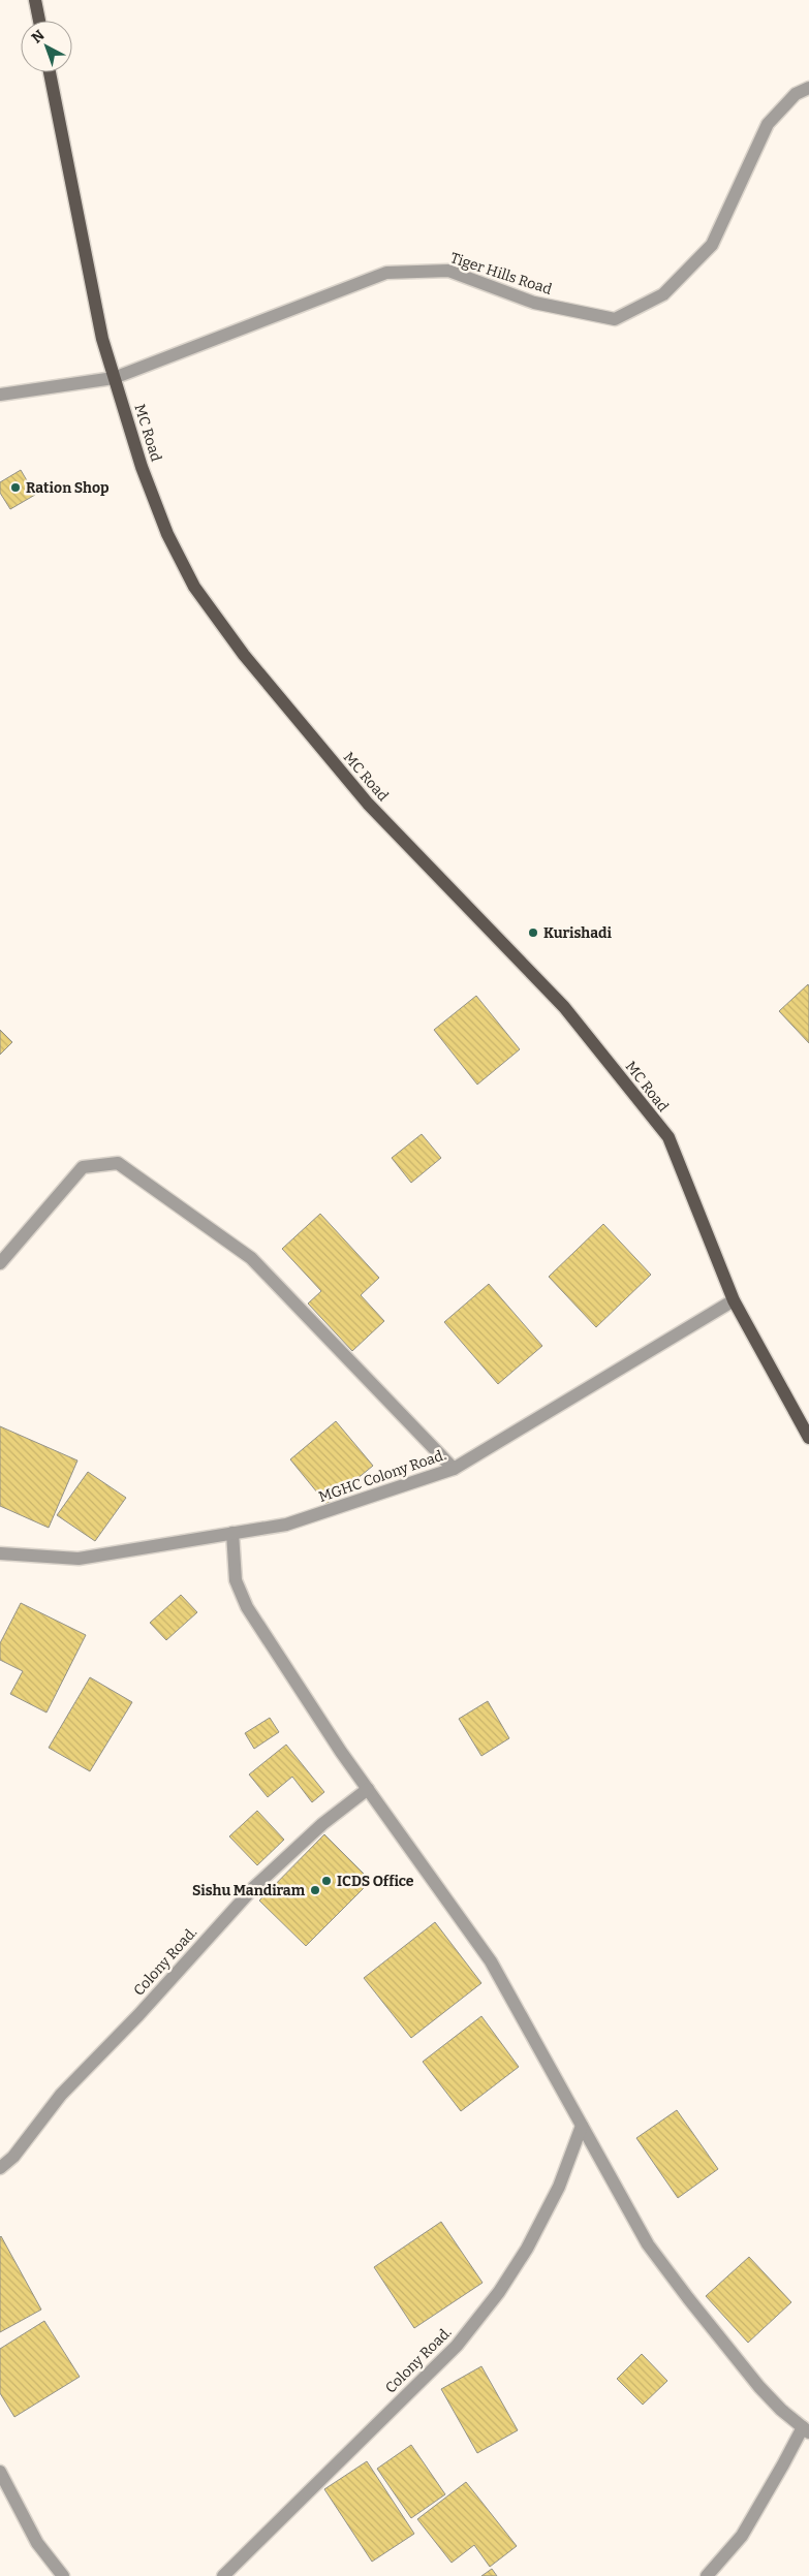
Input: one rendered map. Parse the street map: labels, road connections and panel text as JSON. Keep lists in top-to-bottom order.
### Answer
{
  "streets": {
    "main road": ["MC Road"],
    "street": ["Tiger Hills Road", "MGHC Colony Road.", "Colony Road."]
  },
  "crossings": [
    ["Tiger Hills Road", "MC Road"],
    ["MC Road", "MGHC Colony Road."]
  ],
  "places": [
    "Ration Shop",
    "Kurishadi",
    "ICDS Office",
    "Sishu Mandiram"
  ],
  "north": "top left"
}
